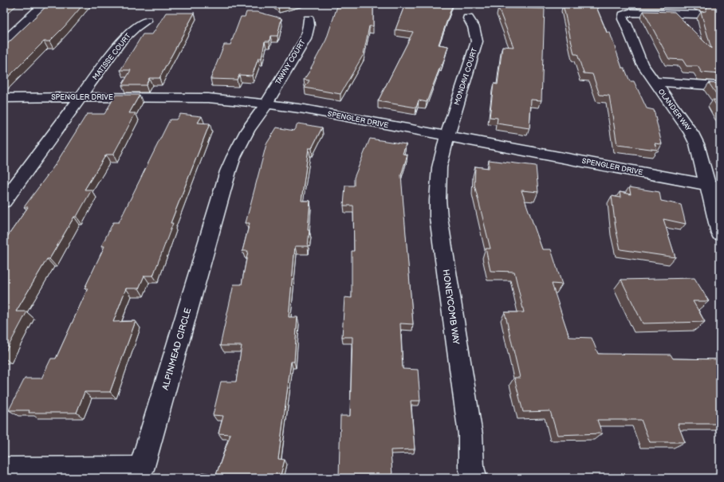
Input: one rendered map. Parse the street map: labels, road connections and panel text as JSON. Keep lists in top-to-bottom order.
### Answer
{
  "streets": {
    "street": [
      "MATISSE COURT",
      "TAWNY COURT",
      "MONDAVI COURT",
      "SPENGLER DRIVE",
      "OLANDER WAY",
      "HONEYCOMB WAY",
      "ALPINMEAD CIRCLE"
    ]
  },
  "crossings": [
    ["MATISSE COURT", "SPENGLER DRIVE"],
    ["TAWNY COURT", "SPENGLER DRIVE"],
    ["TAWNY COURT", "ALPINMEAD CIRCLE"],
    ["MONDAVI COURT", "SPENGLER DRIVE"],
    ["MONDAVI COURT", "HONEYCOMB WAY"],
    ["SPENGLER DRIVE", "OLANDER WAY"],
    ["SPENGLER DRIVE", "HONEYCOMB WAY"],
    ["SPENGLER DRIVE", "ALPINMEAD CIRCLE"]
  ]
}
